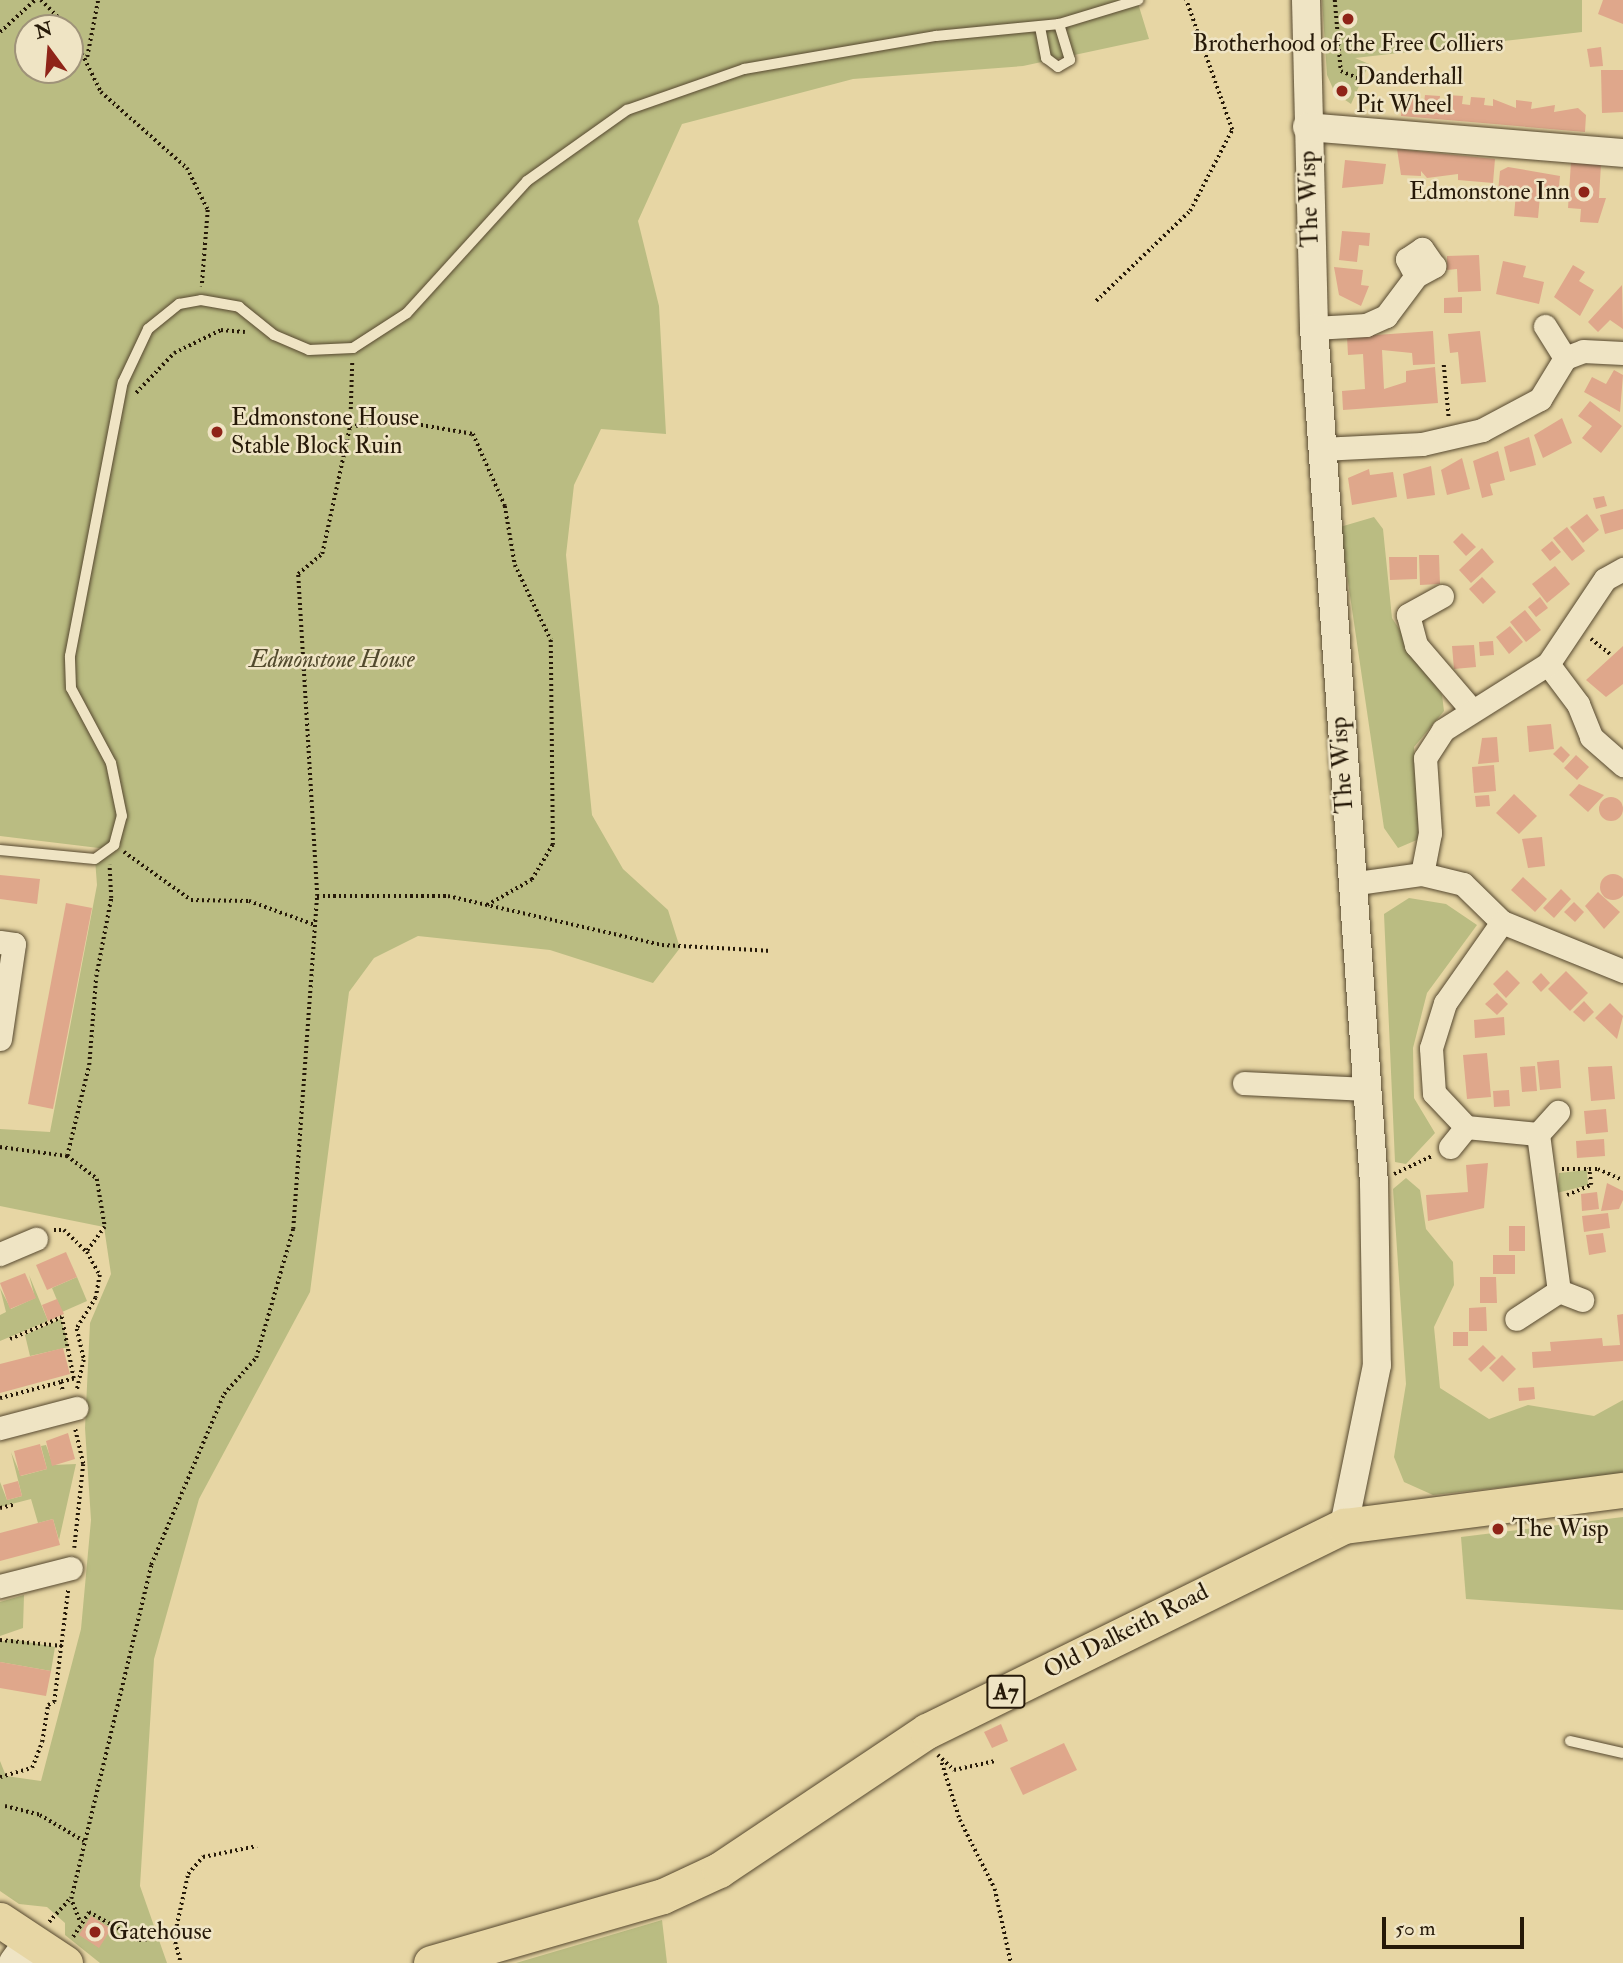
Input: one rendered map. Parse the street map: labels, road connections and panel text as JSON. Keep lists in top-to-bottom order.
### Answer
{
  "streets": {
    "main road": ["Old Dalkeith Road", "A7"],
    "street": ["The Wisp"]
  },
  "crossings": [
    ["The Wisp", "Old Dalkeith Road"]
  ],
  "parks": ["Edmonstone House"],
  "places": [
    "Brotherhood of the Free Colliers",
    "Danderhall Pit Wheel",
    "Edmonstone Inn",
    "Edmonstone House Stable Block Ruin",
    "The Wisp",
    "Gatehouse"
  ],
  "scale_bar": "50 m",
  "north": "top"
}
